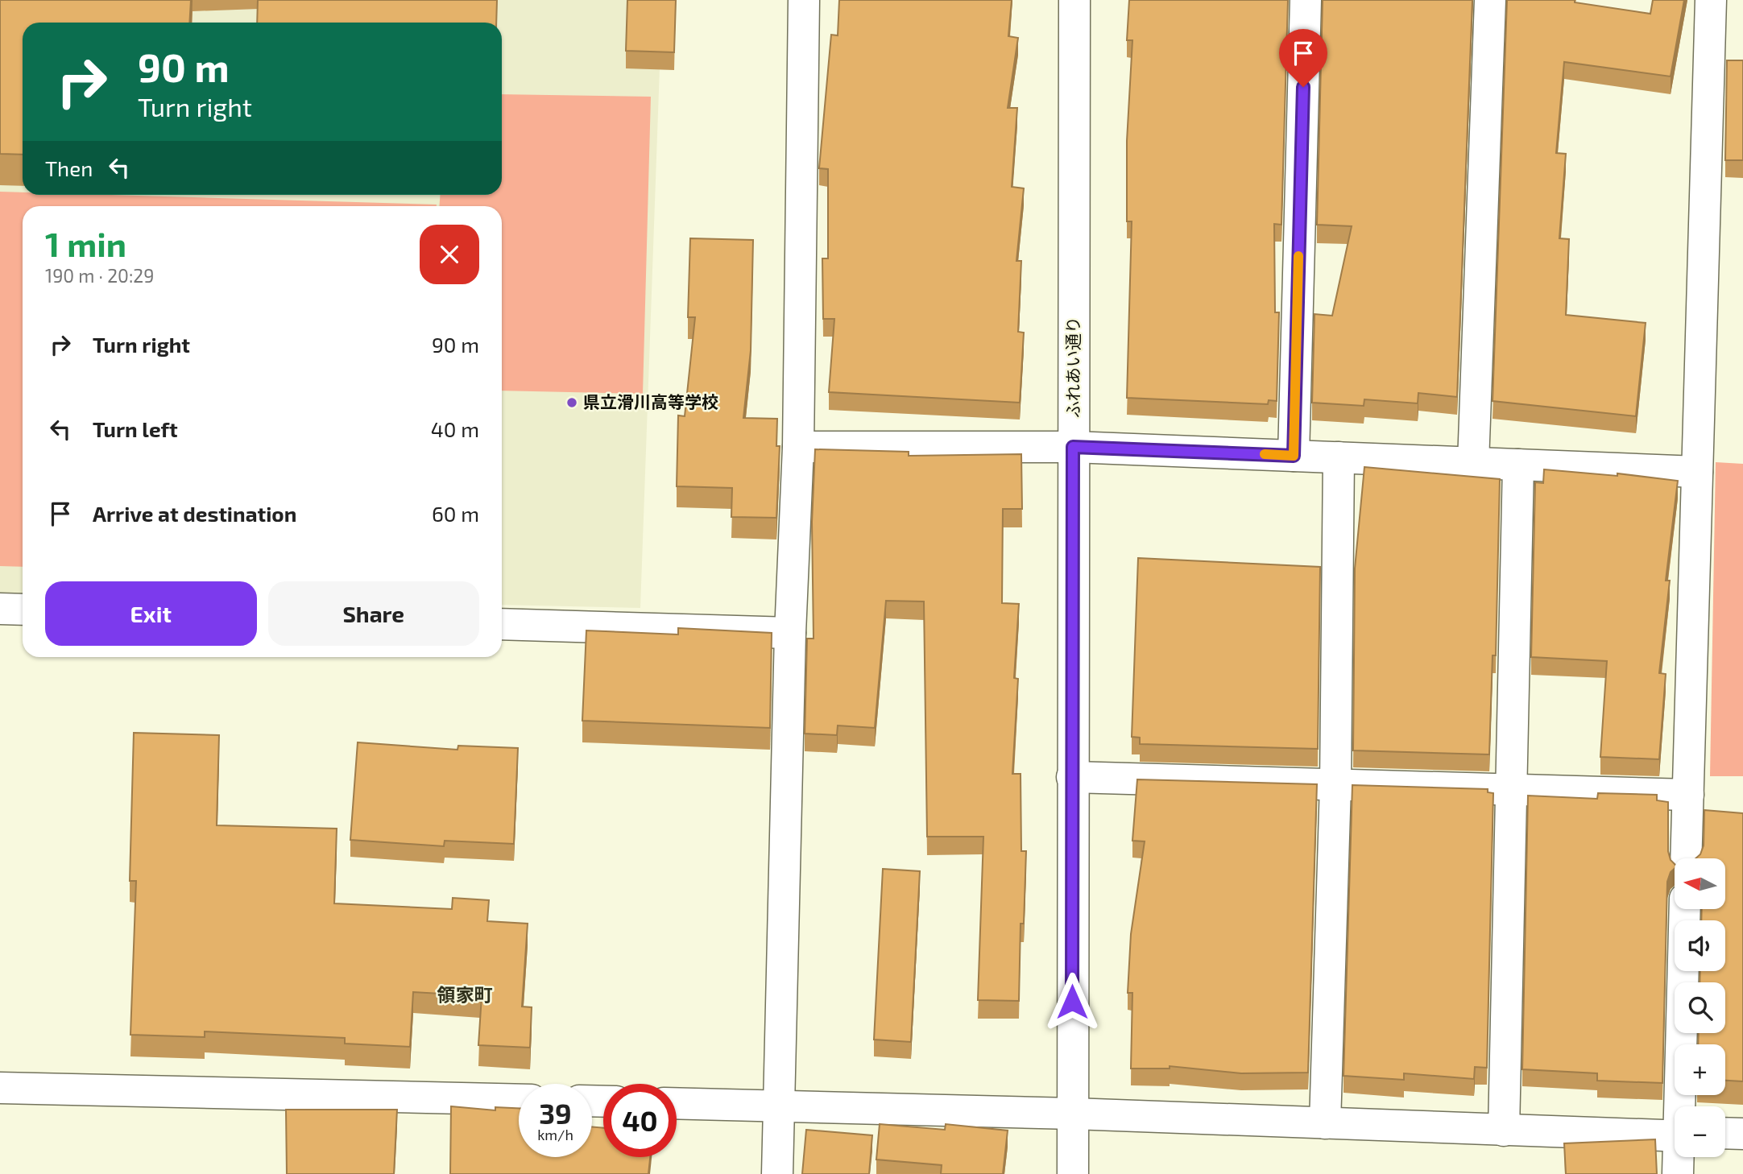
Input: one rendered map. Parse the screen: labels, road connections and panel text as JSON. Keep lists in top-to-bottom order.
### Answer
{
  "streets": {
    "street": ["ふれあい通り"]
  },
  "districts": ["領家町"],
  "places": ["県立滑川高等学校"],
  "north": "left",
  "page": {
    "turn": ["90 m", "Turn right"],
    "then": "Then",
    "heading": ["1 min", "190 m · 20:29"],
    "list": [
      {
        "name": "Turn right",
        "value": "90 m"
      },
      {
        "name": "Turn left",
        "value": "40 m"
      },
      {
        "name": "Arrive at destination",
        "value": "60 m"
      }
    ],
    "buttons": ["Exit", "Share"],
    "map_buttons": ["+", "−"],
    "speed": "39 km/h",
    "limit": "40"
  }
}
